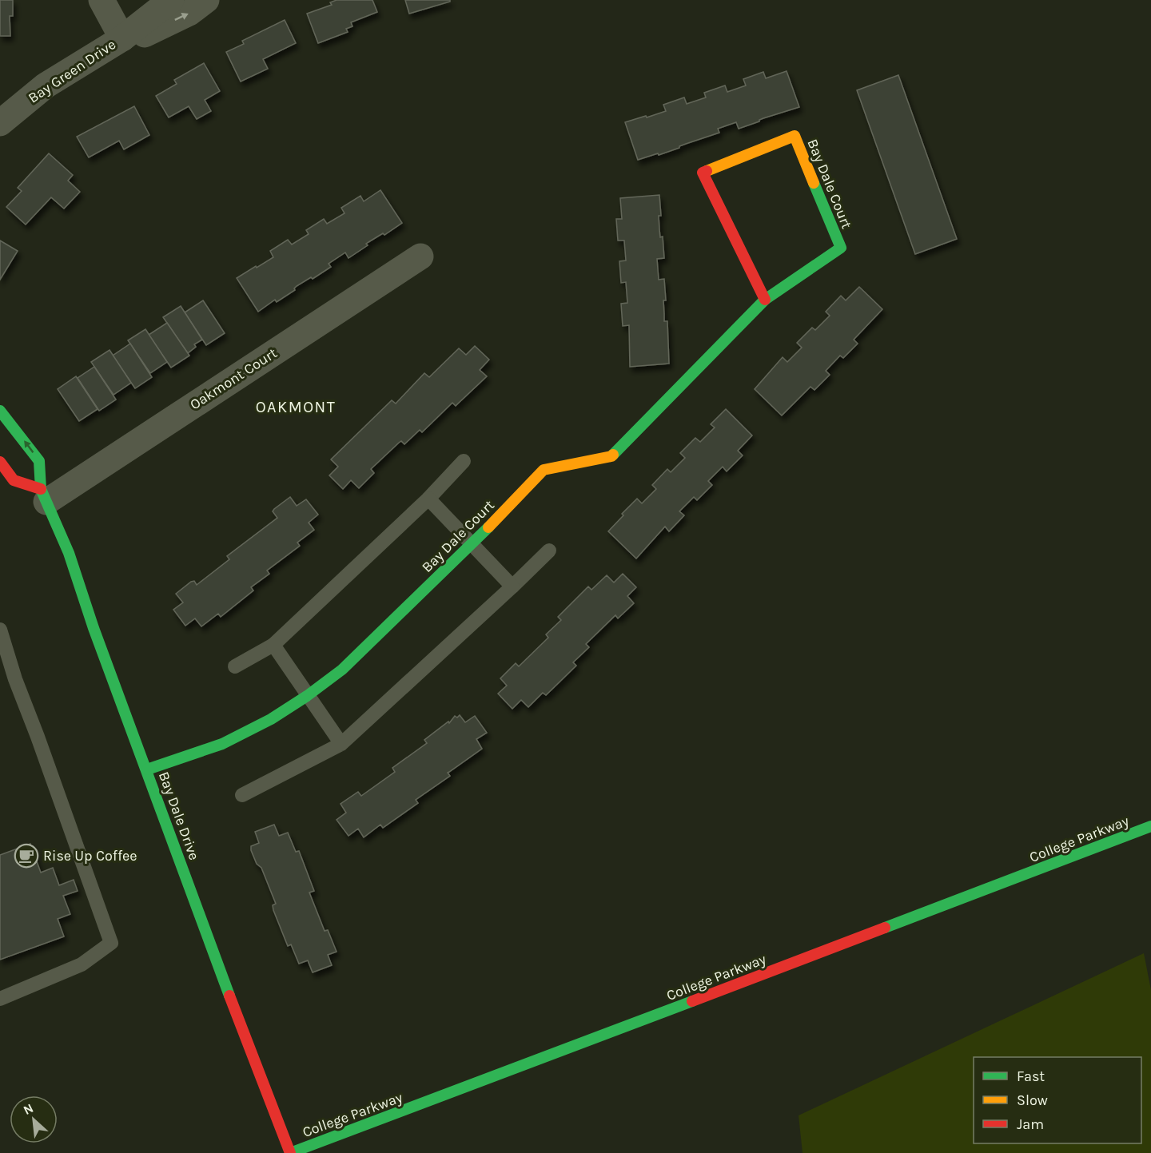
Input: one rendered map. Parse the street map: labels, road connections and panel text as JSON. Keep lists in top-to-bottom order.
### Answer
{
  "streets": {
    "street": [
      "Bay Green Drive",
      "Bay Dale Court",
      "Oakmont Court",
      "Bay Dale Drive",
      "College Parkway"
    ]
  },
  "crossings": [
    ["Bay Dale Court", "Bay Dale Drive"],
    ["Oakmont Court", "Bay Dale Drive"],
    ["Bay Dale Drive", "College Parkway"]
  ],
  "districts": ["OAKMONT"],
  "places": {
    "cafe": ["Rise Up Coffee"]
  },
  "legend": ["Fast", "Slow", "Jam"],
  "north": "top left"
}
